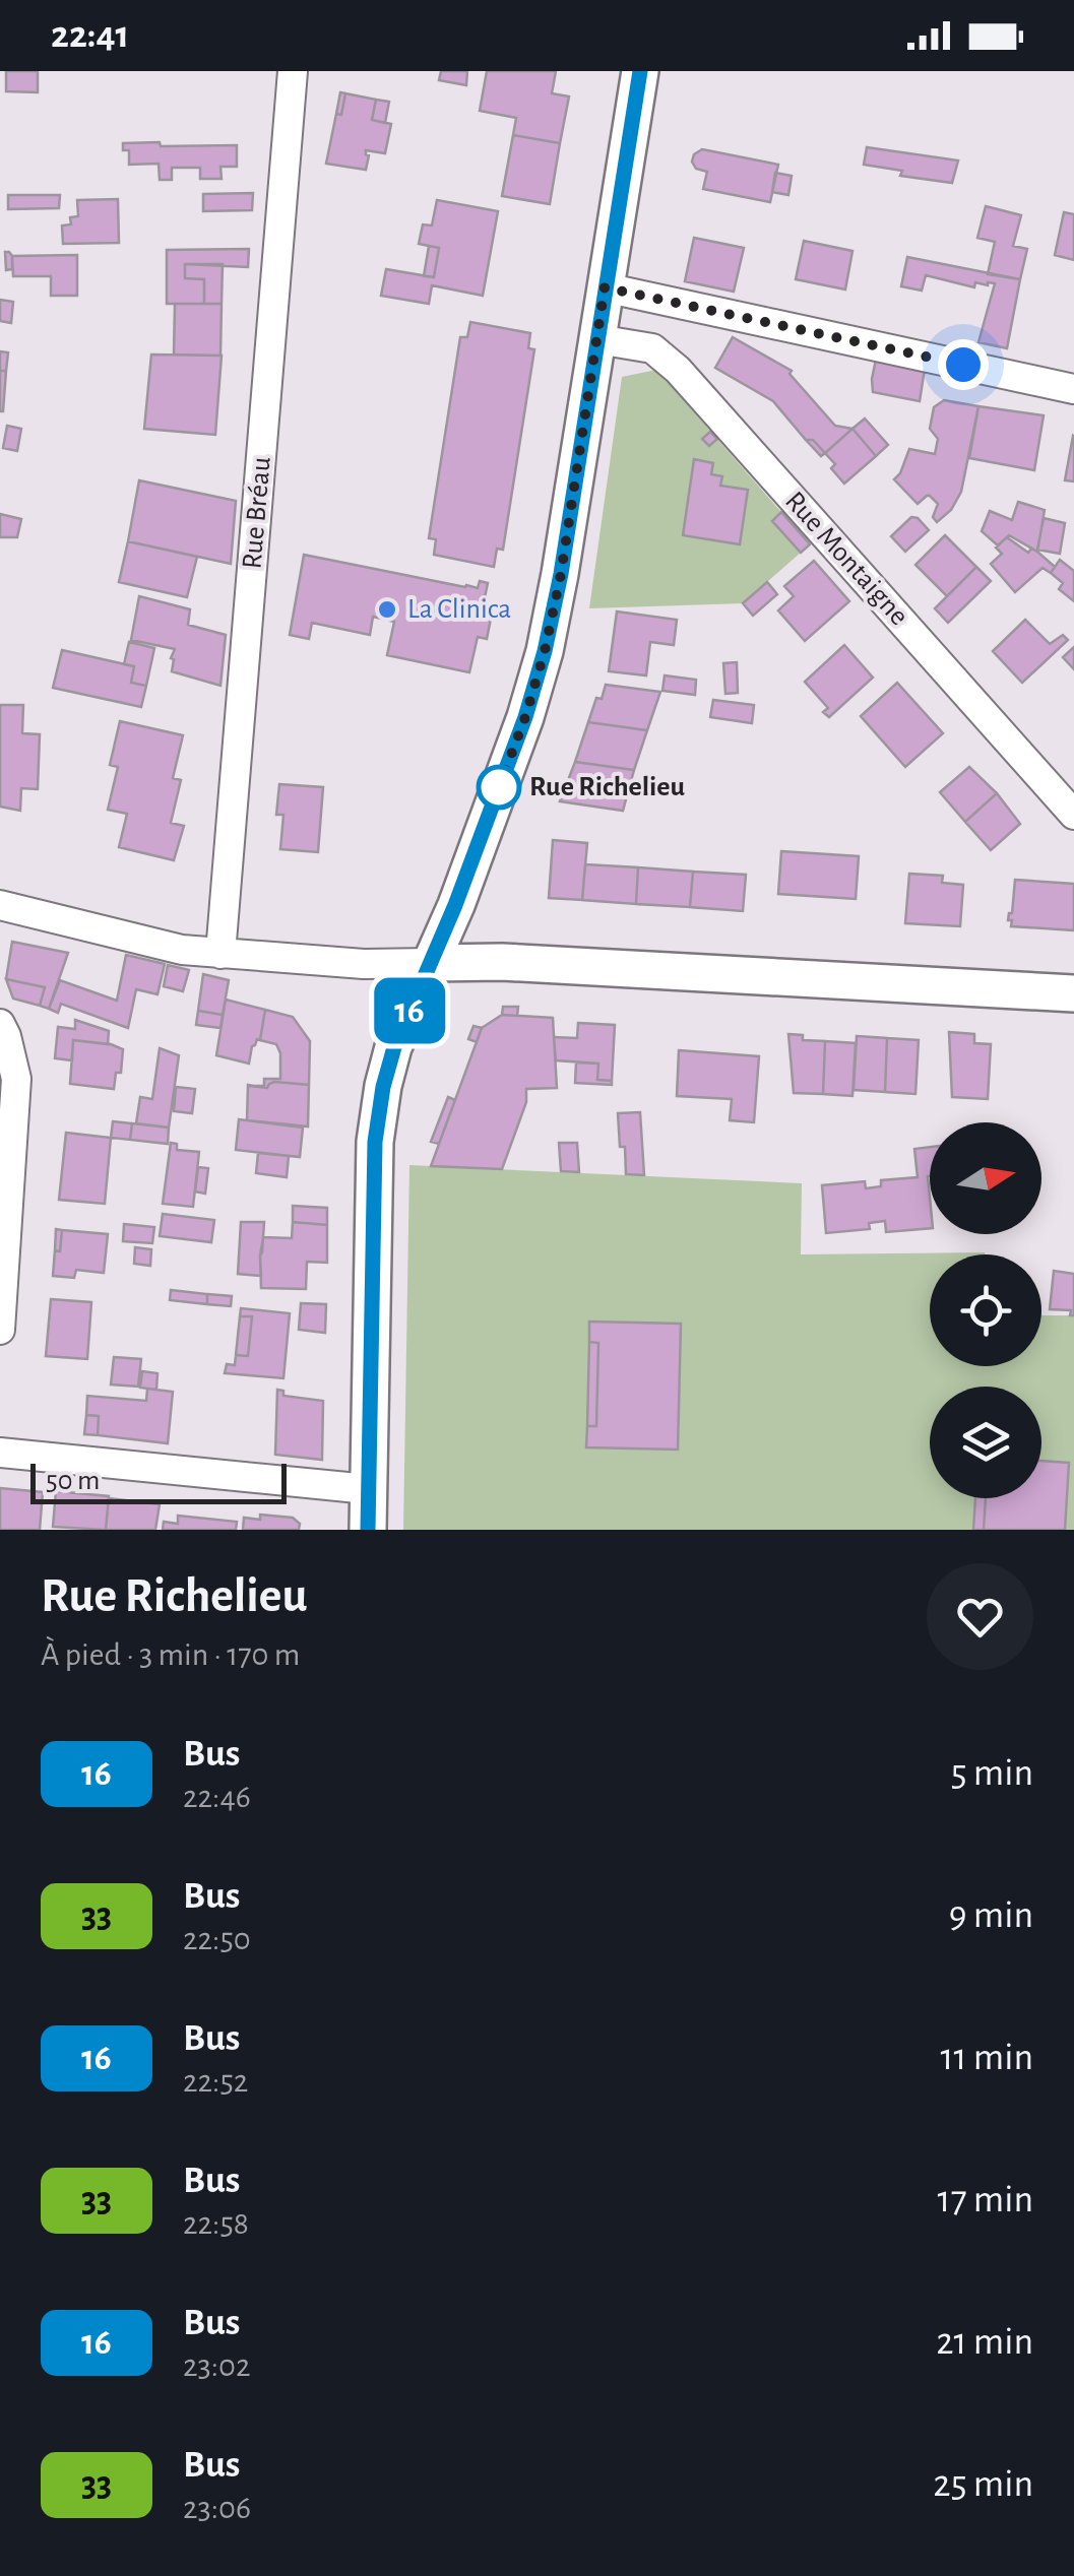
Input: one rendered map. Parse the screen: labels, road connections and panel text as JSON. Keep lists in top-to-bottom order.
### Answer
{
  "streets": {
    "street": ["Rue Bréau", "Rue Montaigne"]
  },
  "places": ["La Clinica", "Rue Richelieu"],
  "lines": ["bus line 16"],
  "scale_bar": "50 m",
  "north": "right",
  "page": {
    "status": "22:41",
    "on_map": "16",
    "scale": "50 m",
    "heading": ["Rue Richelieu", "À pied · 3 min · 170 m"],
    "list": [
      {
        "mark": "16",
        "name": "Bus",
        "note": "22:46",
        "value": "5 min"
      },
      {
        "mark": "33",
        "name": "Bus",
        "note": "22:50",
        "value": "9 min"
      },
      {
        "mark": "16",
        "name": "Bus",
        "note": "22:52",
        "value": "11 min"
      },
      {
        "mark": "33",
        "name": "Bus",
        "note": "22:58",
        "value": "17 min"
      },
      {
        "mark": "16",
        "name": "Bus",
        "note": "23:02",
        "value": "21 min"
      },
      {
        "mark": "33",
        "name": "Bus",
        "note": "23:06",
        "value": "25 min"
      }
    ]
  }
}
